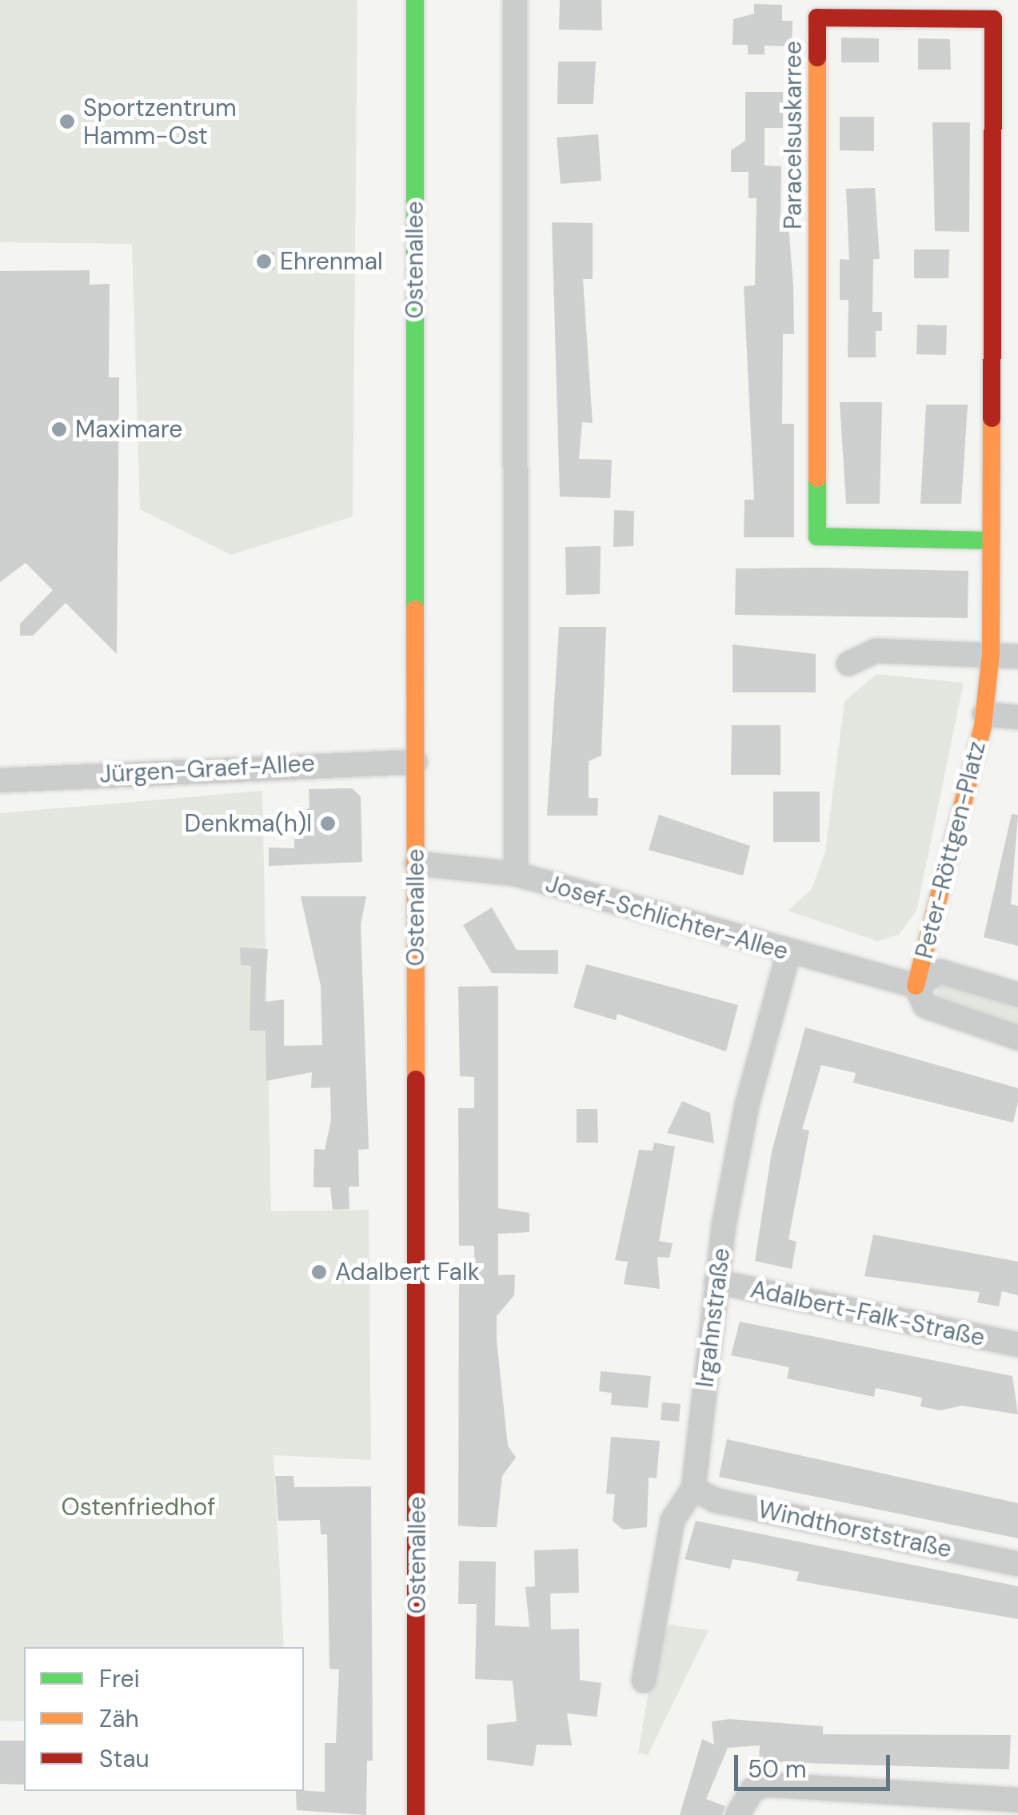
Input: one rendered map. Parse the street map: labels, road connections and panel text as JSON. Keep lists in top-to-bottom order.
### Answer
{
  "streets": {
    "street": [
      "Paracelsuskarree",
      "Ostenallee",
      "Jürgen-Graef-Allee",
      "Peter-Röttgen-Platz",
      "Josef-Schlichter-Allee",
      "Adalbert-Falk-Straße",
      "Irgahnstraße",
      "Windthorststraße"
    ]
  },
  "crossings": [
    ["Paracelsuskarree", "Peter-Röttgen-Platz"],
    ["Ostenallee", "Jürgen-Graef-Allee"],
    ["Ostenallee", "Josef-Schlichter-Allee"],
    ["Peter-Röttgen-Platz", "Josef-Schlichter-Allee"],
    ["Josef-Schlichter-Allee", "Irgahnstraße"],
    ["Adalbert-Falk-Straße", "Irgahnstraße"],
    ["Irgahnstraße", "Windthorststraße"]
  ],
  "parks": ["Ostenfriedhof"],
  "places": [
    "Sportzentrum Hamm-Ost",
    "Ehrenmal",
    "Maximare",
    "Denkma(h)l",
    "Adalbert Falk"
  ],
  "legend": ["Frei", "Zäh", "Stau"],
  "scale_bar": "50 m"
}
